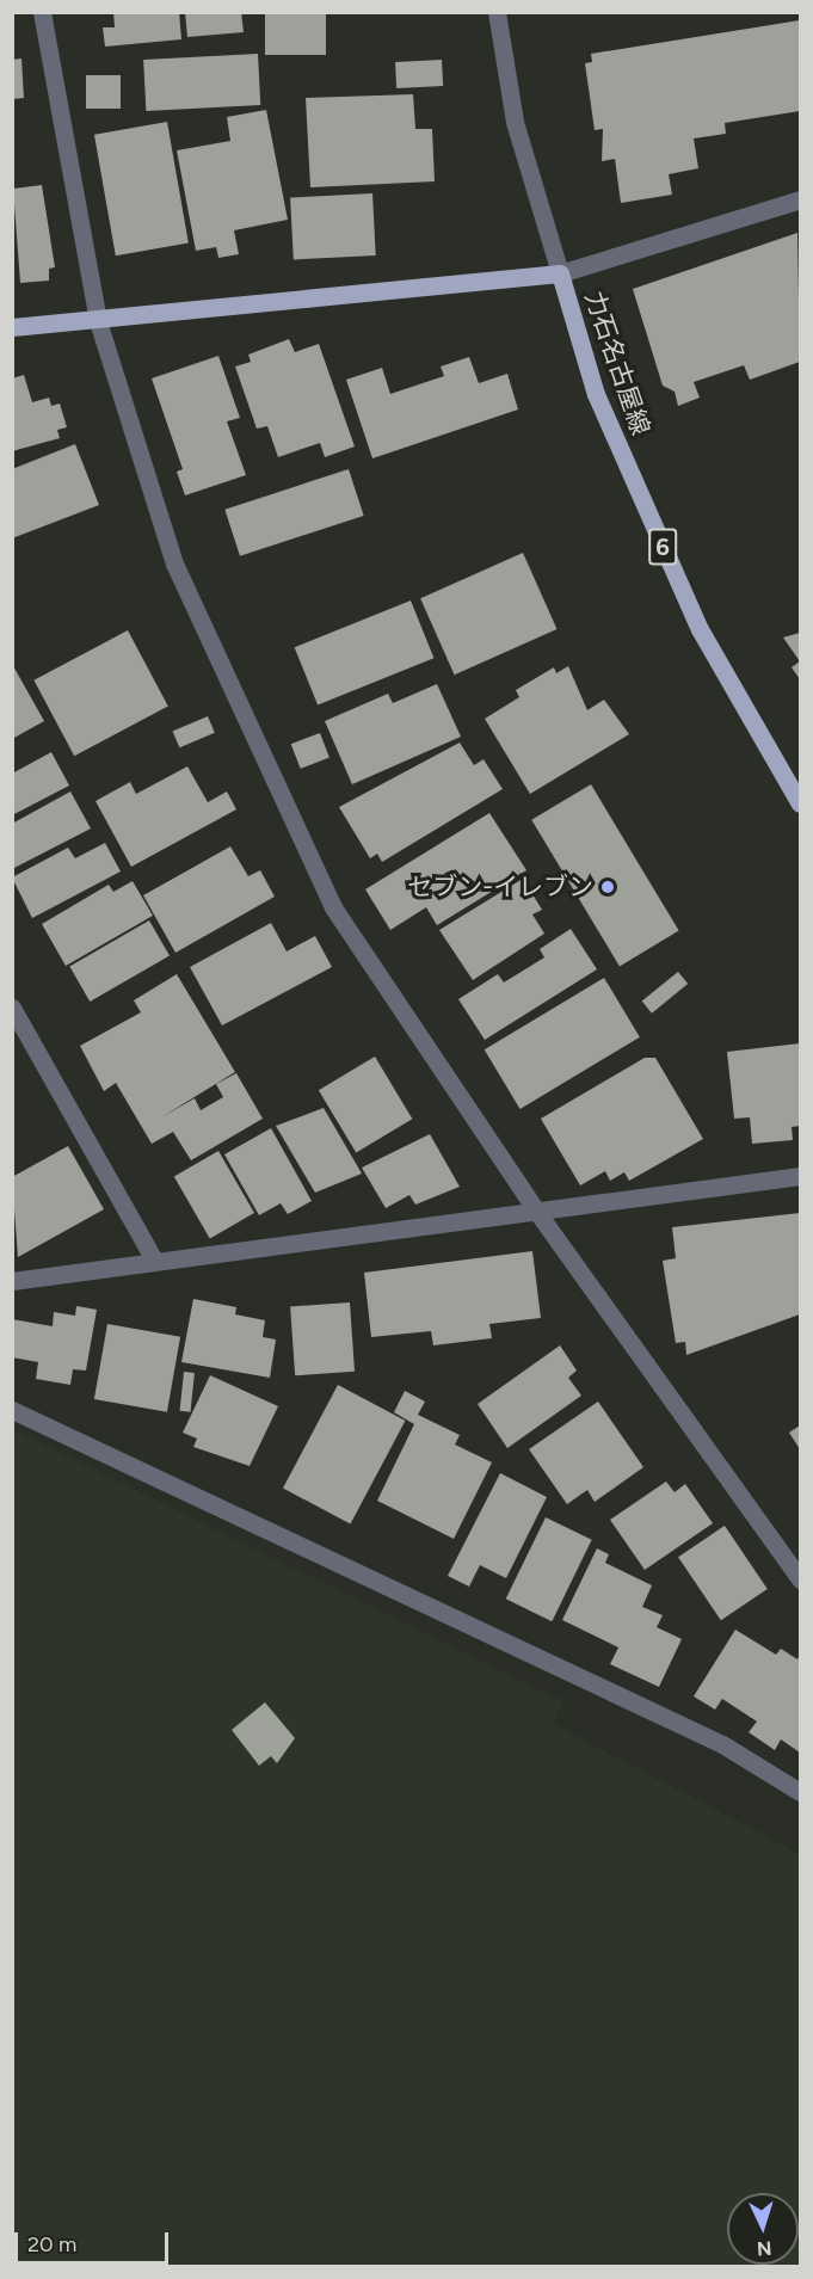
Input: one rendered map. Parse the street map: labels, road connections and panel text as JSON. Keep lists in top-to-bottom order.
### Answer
{
  "streets": {
    "main road": ["力石名古屋線", "6"]
  },
  "places": ["セブン-イレブン"],
  "scale_bar": "20 m",
  "north": "bottom"
}
